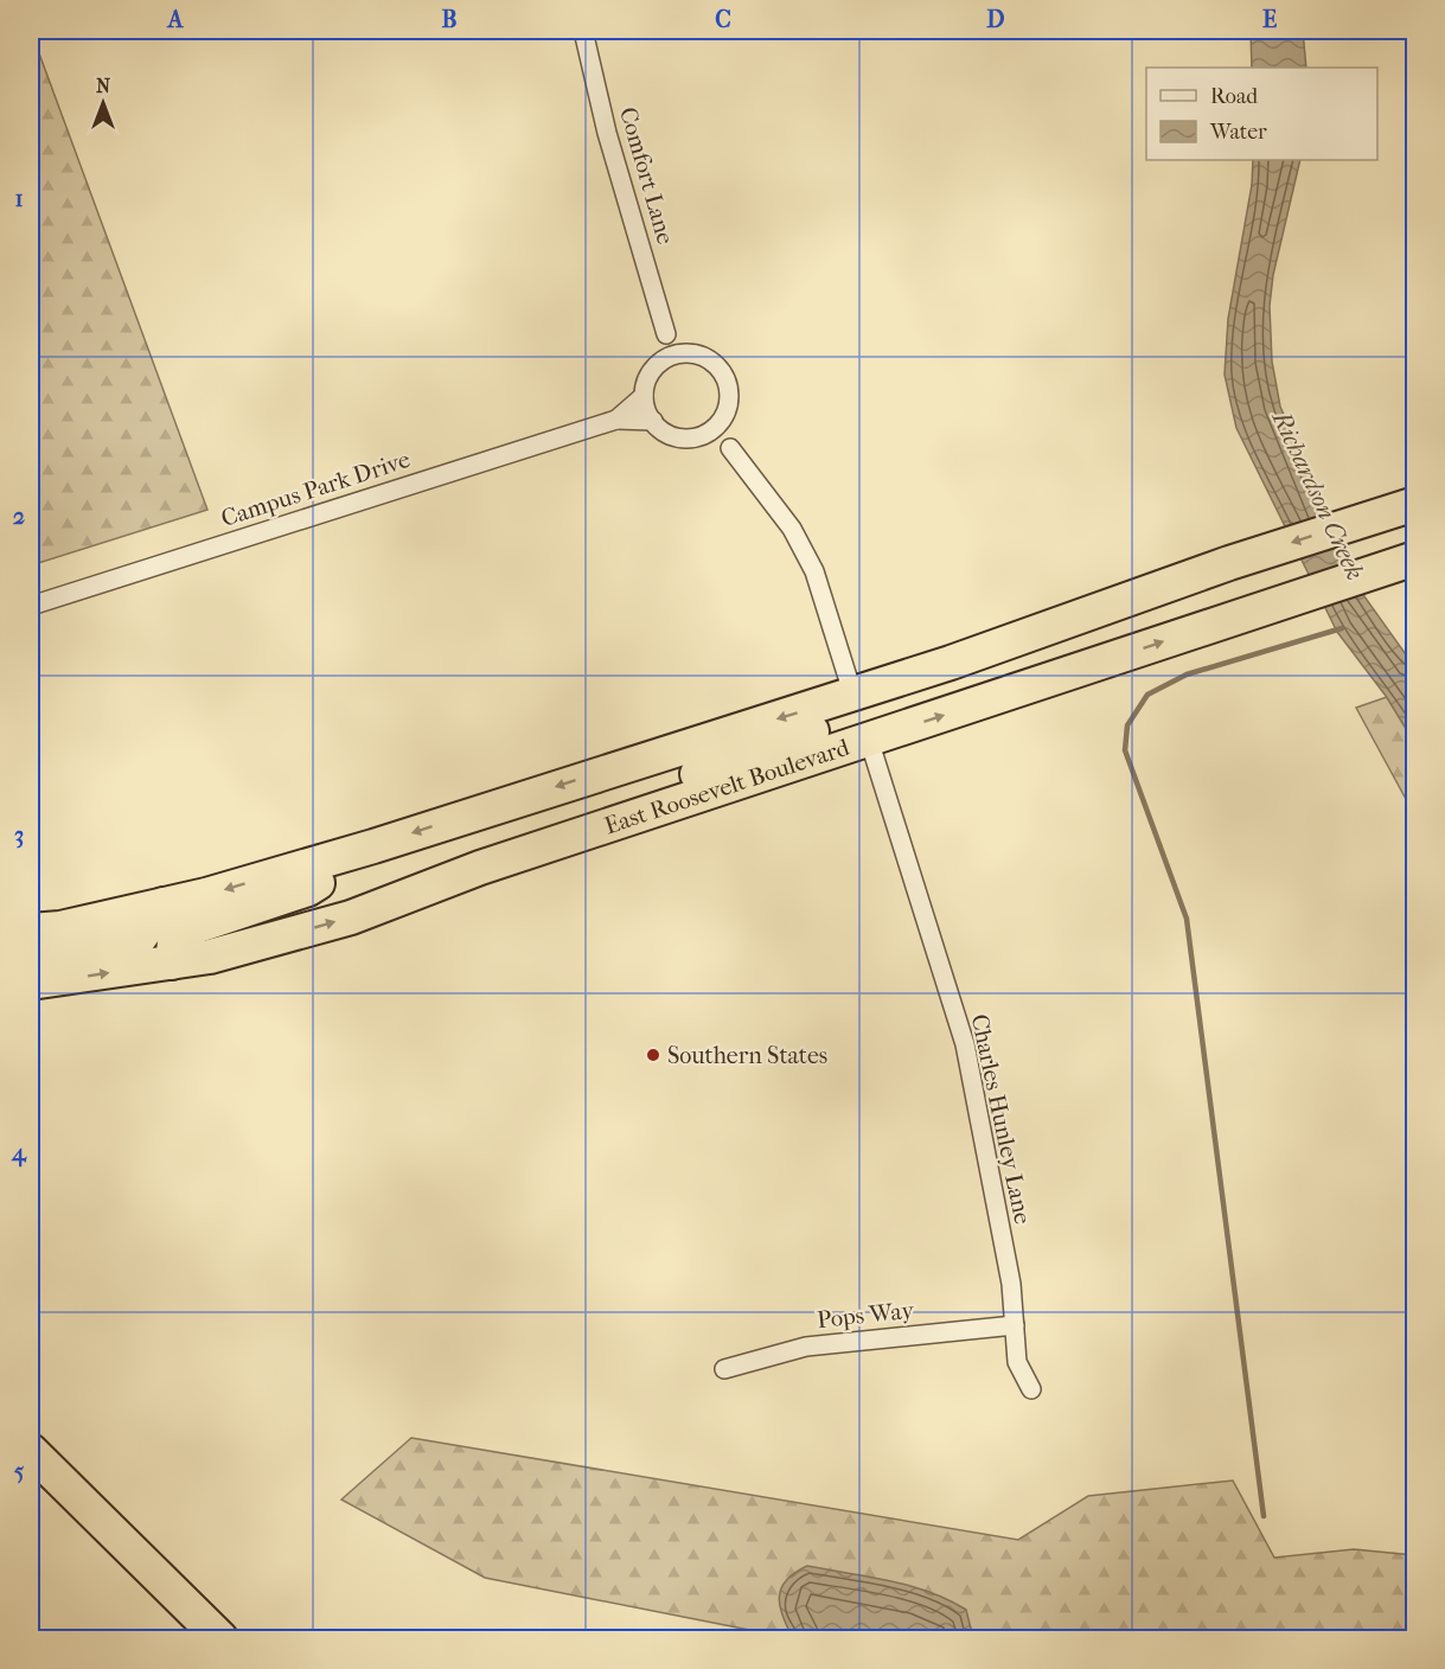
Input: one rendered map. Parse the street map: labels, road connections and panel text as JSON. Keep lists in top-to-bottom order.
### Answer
{
  "streets": {
    "highway": ["East Roosevelt Boulevard"],
    "street": [
      "Comfort Lane",
      "Campus Park Drive",
      "Charles Hunley Lane",
      "Pops Way"
    ]
  },
  "crossings": [
    ["Comfort Lane", "Campus Park Drive"],
    ["East Roosevelt Boulevard", "Charles Hunley Lane"],
    ["Charles Hunley Lane", "Pops Way"]
  ],
  "water": ["Richardson Creek"],
  "places": ["Southern States"],
  "legend": ["Road", "Water"],
  "north": "top",
  "grid": {
    "columns": [
      "A",
      "B",
      "C",
      "D",
      "E"
    ],
    "rows": [
      "1",
      "2",
      "3",
      "4",
      "5"
    ]
  }
}
